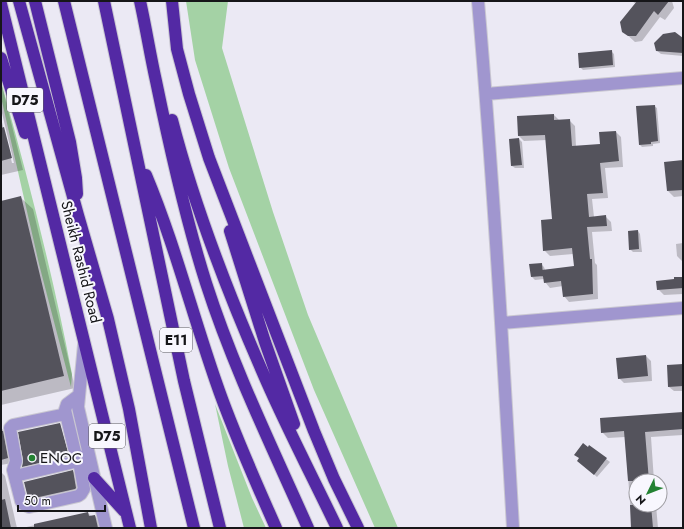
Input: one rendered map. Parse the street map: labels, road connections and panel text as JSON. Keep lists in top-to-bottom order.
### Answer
{
  "streets": {
    "highway": ["D75", "Sheikh Rashid Road", "E11"]
  },
  "places": ["ENOC"],
  "scale_bar": "50 m",
  "north": "bottom left"
}
